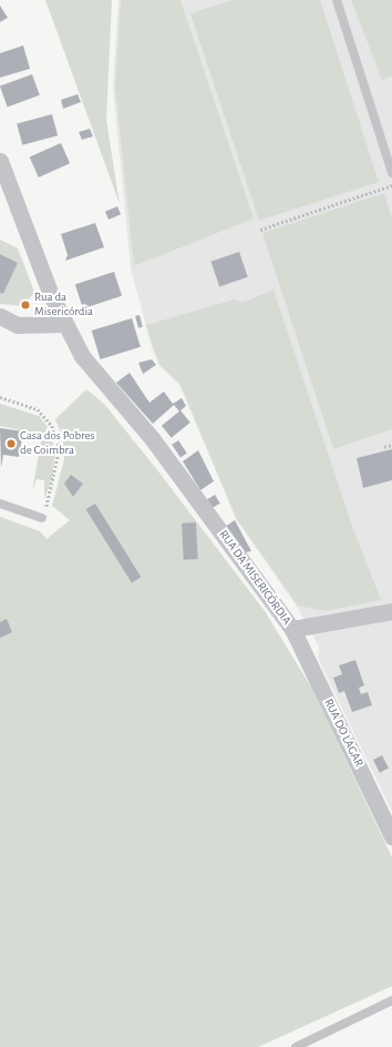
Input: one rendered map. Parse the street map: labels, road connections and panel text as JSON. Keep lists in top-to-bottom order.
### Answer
{
  "streets": {
    "street": ["RUA DA MISERICÓRDIA", "RUA DO LAGAR"]
  },
  "crossings": [
    ["RUA DA MISERICÓRDIA", "RUA DO LAGAR"]
  ],
  "places": ["Rua da Misericórdia", "Casa dos Pobres de Coimbra"]
}
